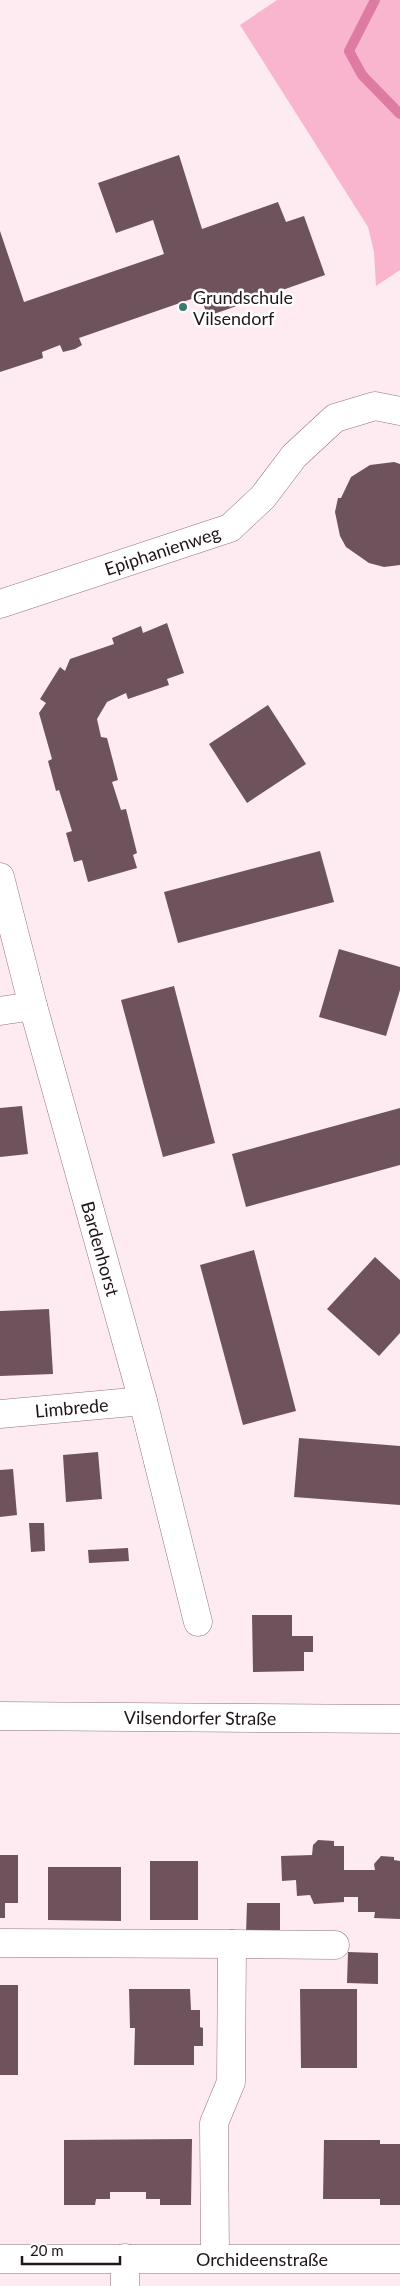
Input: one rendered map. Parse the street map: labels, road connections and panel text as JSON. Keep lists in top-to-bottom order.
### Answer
{
  "streets": {
    "street": [
      "Epiphanienweg",
      "Bardenhorst",
      "Limbrede",
      "Vilsendorfer Straße",
      "Orchideenstraße"
    ]
  },
  "crossings": [
    ["Bardenhorst", "Limbrede"]
  ],
  "places": ["Grundschule Vilsendorf"],
  "scale_bar": "20 m"
}
